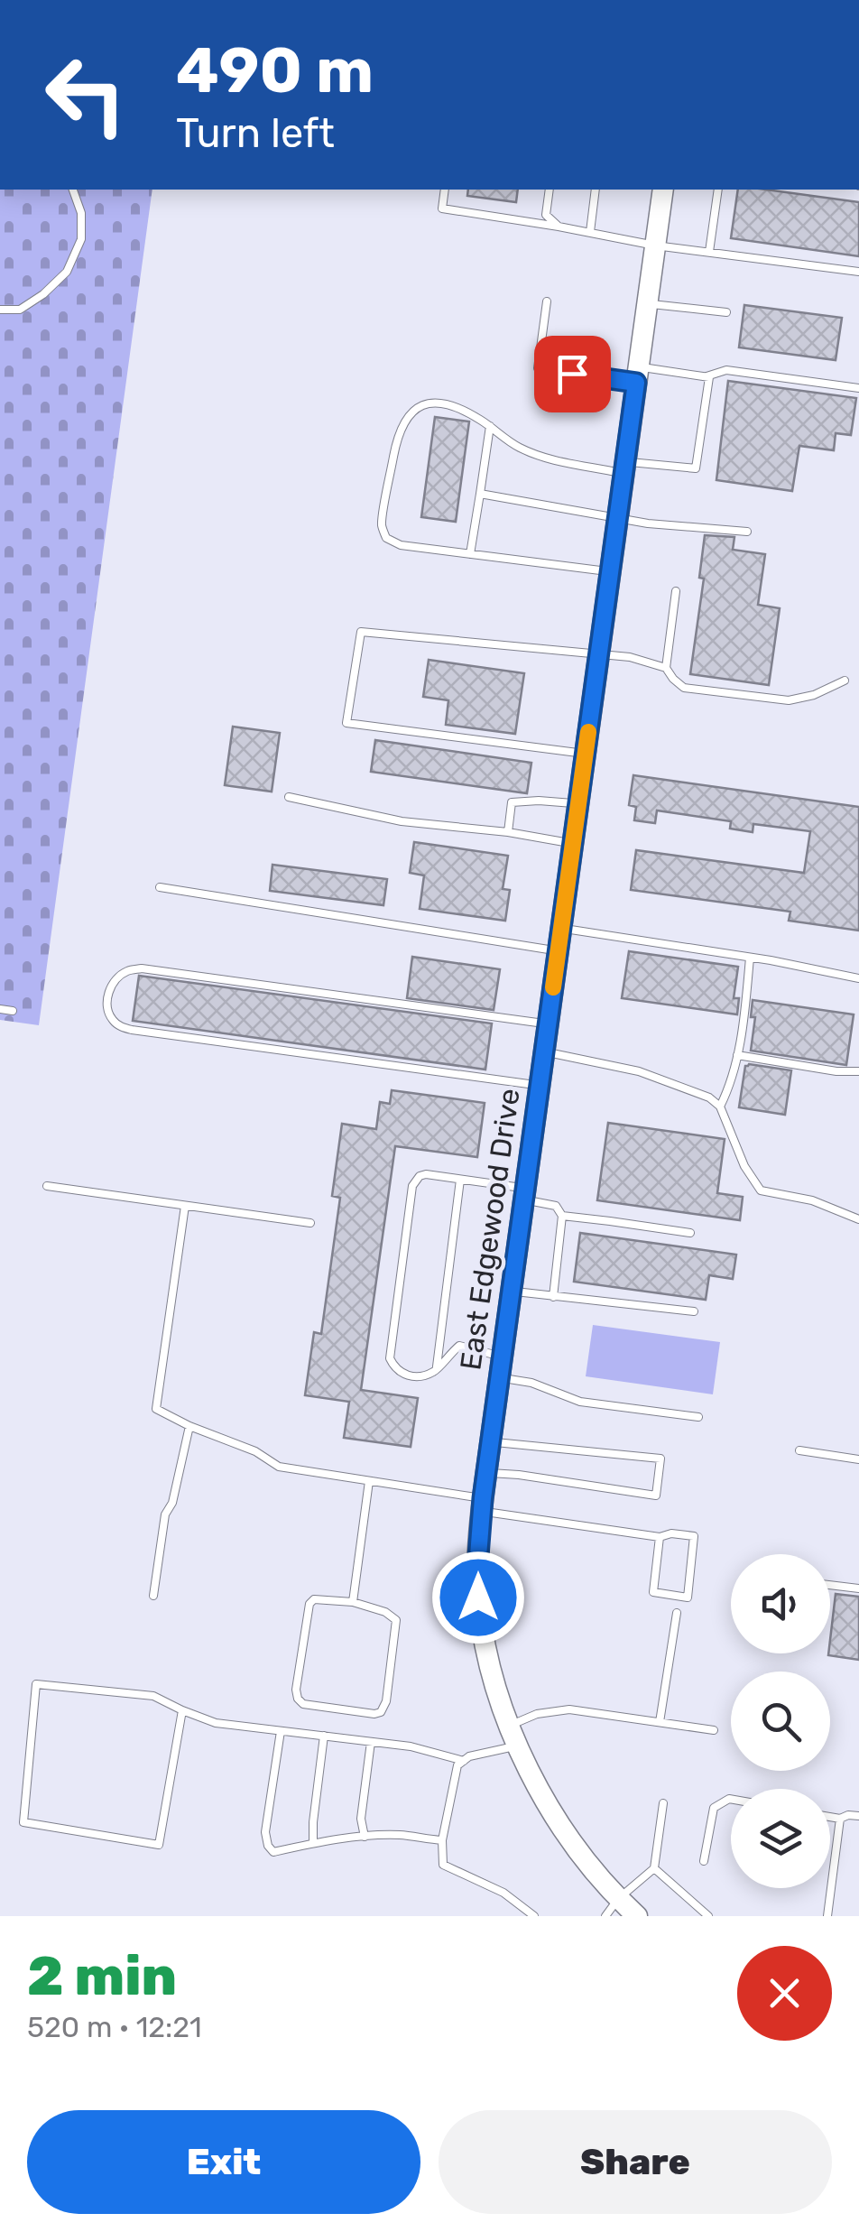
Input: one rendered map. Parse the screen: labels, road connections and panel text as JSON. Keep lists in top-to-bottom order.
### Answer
{
  "streets": {
    "main road": ["East Edgewood Drive"]
  },
  "page": {
    "turn": ["490 m", "Turn left"],
    "heading": ["2 min", "520 m · 12:21"],
    "buttons": ["Exit", "Share"]
  }
}
